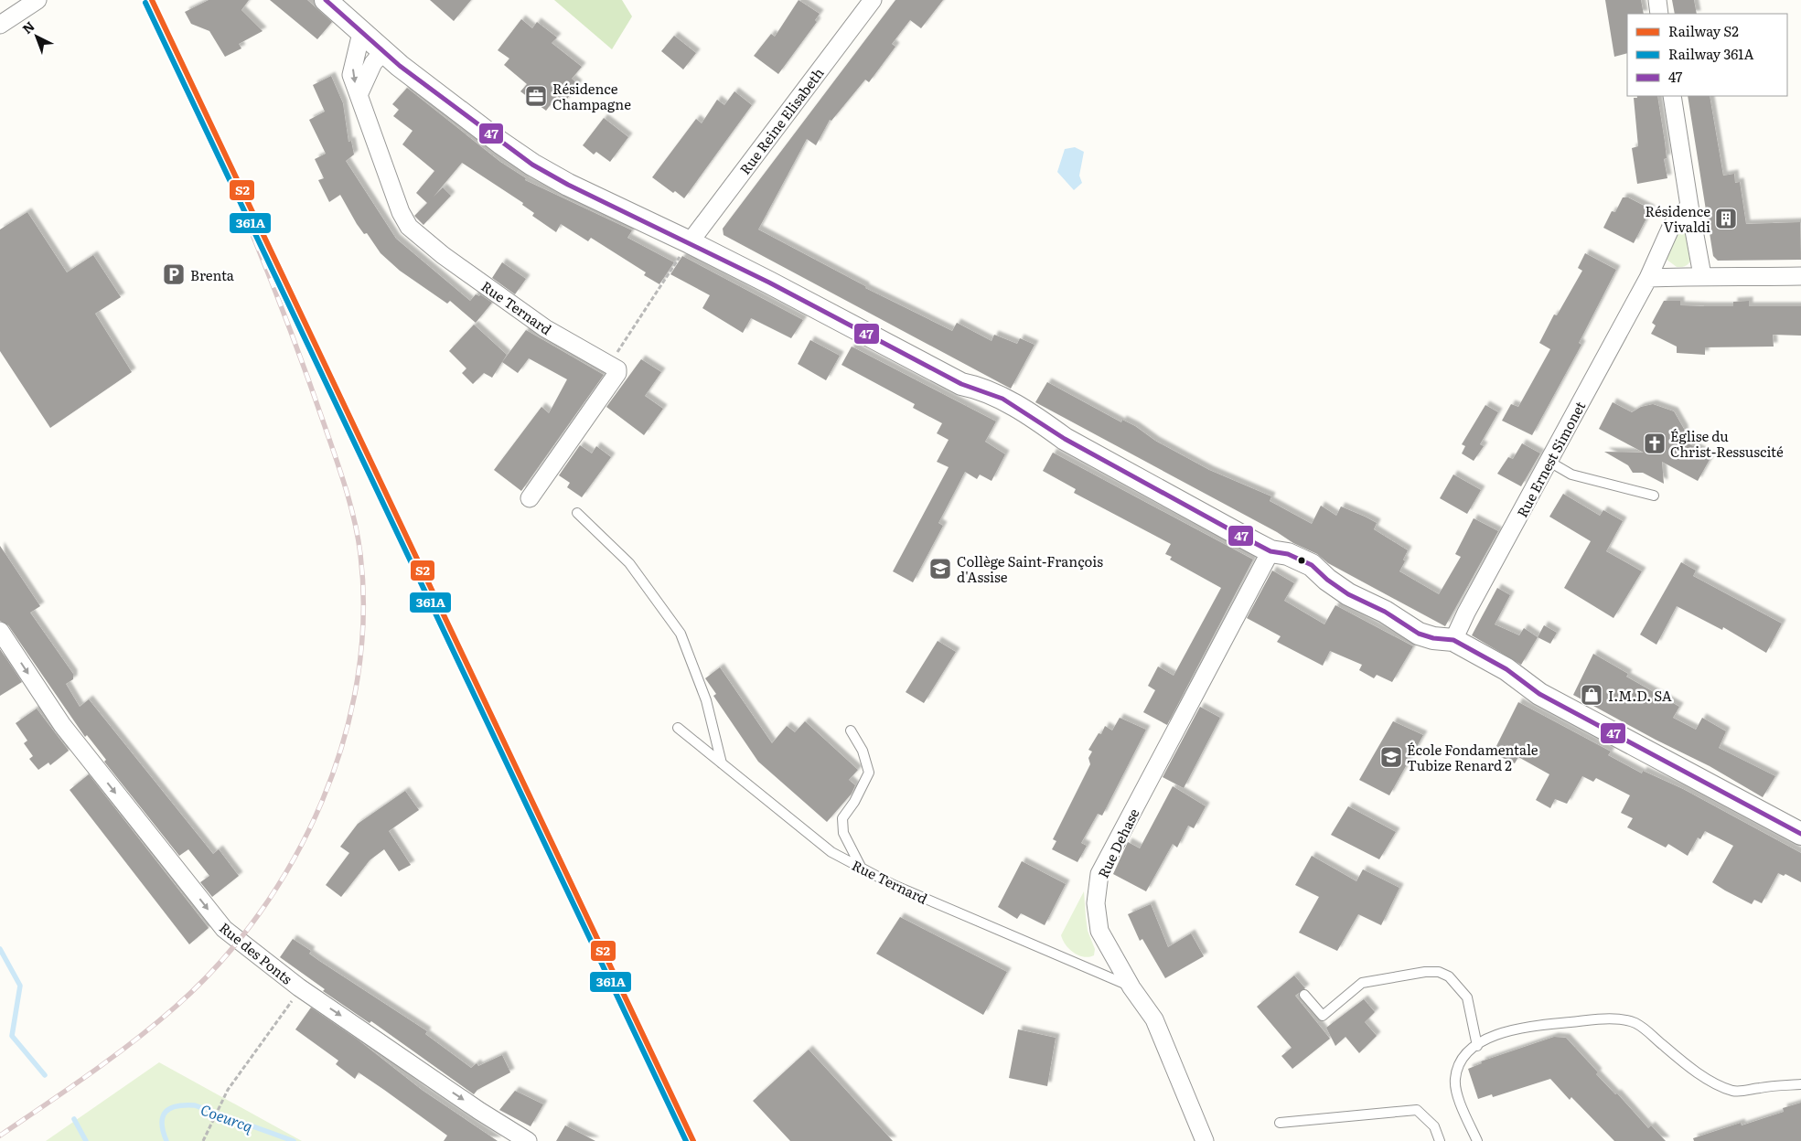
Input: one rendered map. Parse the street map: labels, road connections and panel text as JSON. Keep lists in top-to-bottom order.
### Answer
{
  "streets": {
    "street": [
      "Rue Reine Elisabeth",
      "Rue Ternard",
      "Rue Ernest Simonet",
      "Rue Dehase",
      "Rue des Ponts"
    ]
  },
  "crossings": [
    ["Rue Ternard", "Rue Dehase"]
  ],
  "one_way": ["Rue des Ponts"],
  "water": ["Coeurcq"],
  "places": {
    "office": ["Résidence Champagne"],
    "building": ["Résidence Vivaldi"],
    "parking": ["Brenta"],
    "church": ["Église du Christ-Ressuscité"],
    "school or university": ["Collège Saint-François d'Assise", "École Fondamentale Tubize Renard 2"],
    "shop": ["I.M.D. SA"]
  },
  "lines": ["rail line S2", "transit line 47", "rail line 361A"],
  "legend": ["Railway S2", "Railway 361A", "47"],
  "north": "top left"
}
